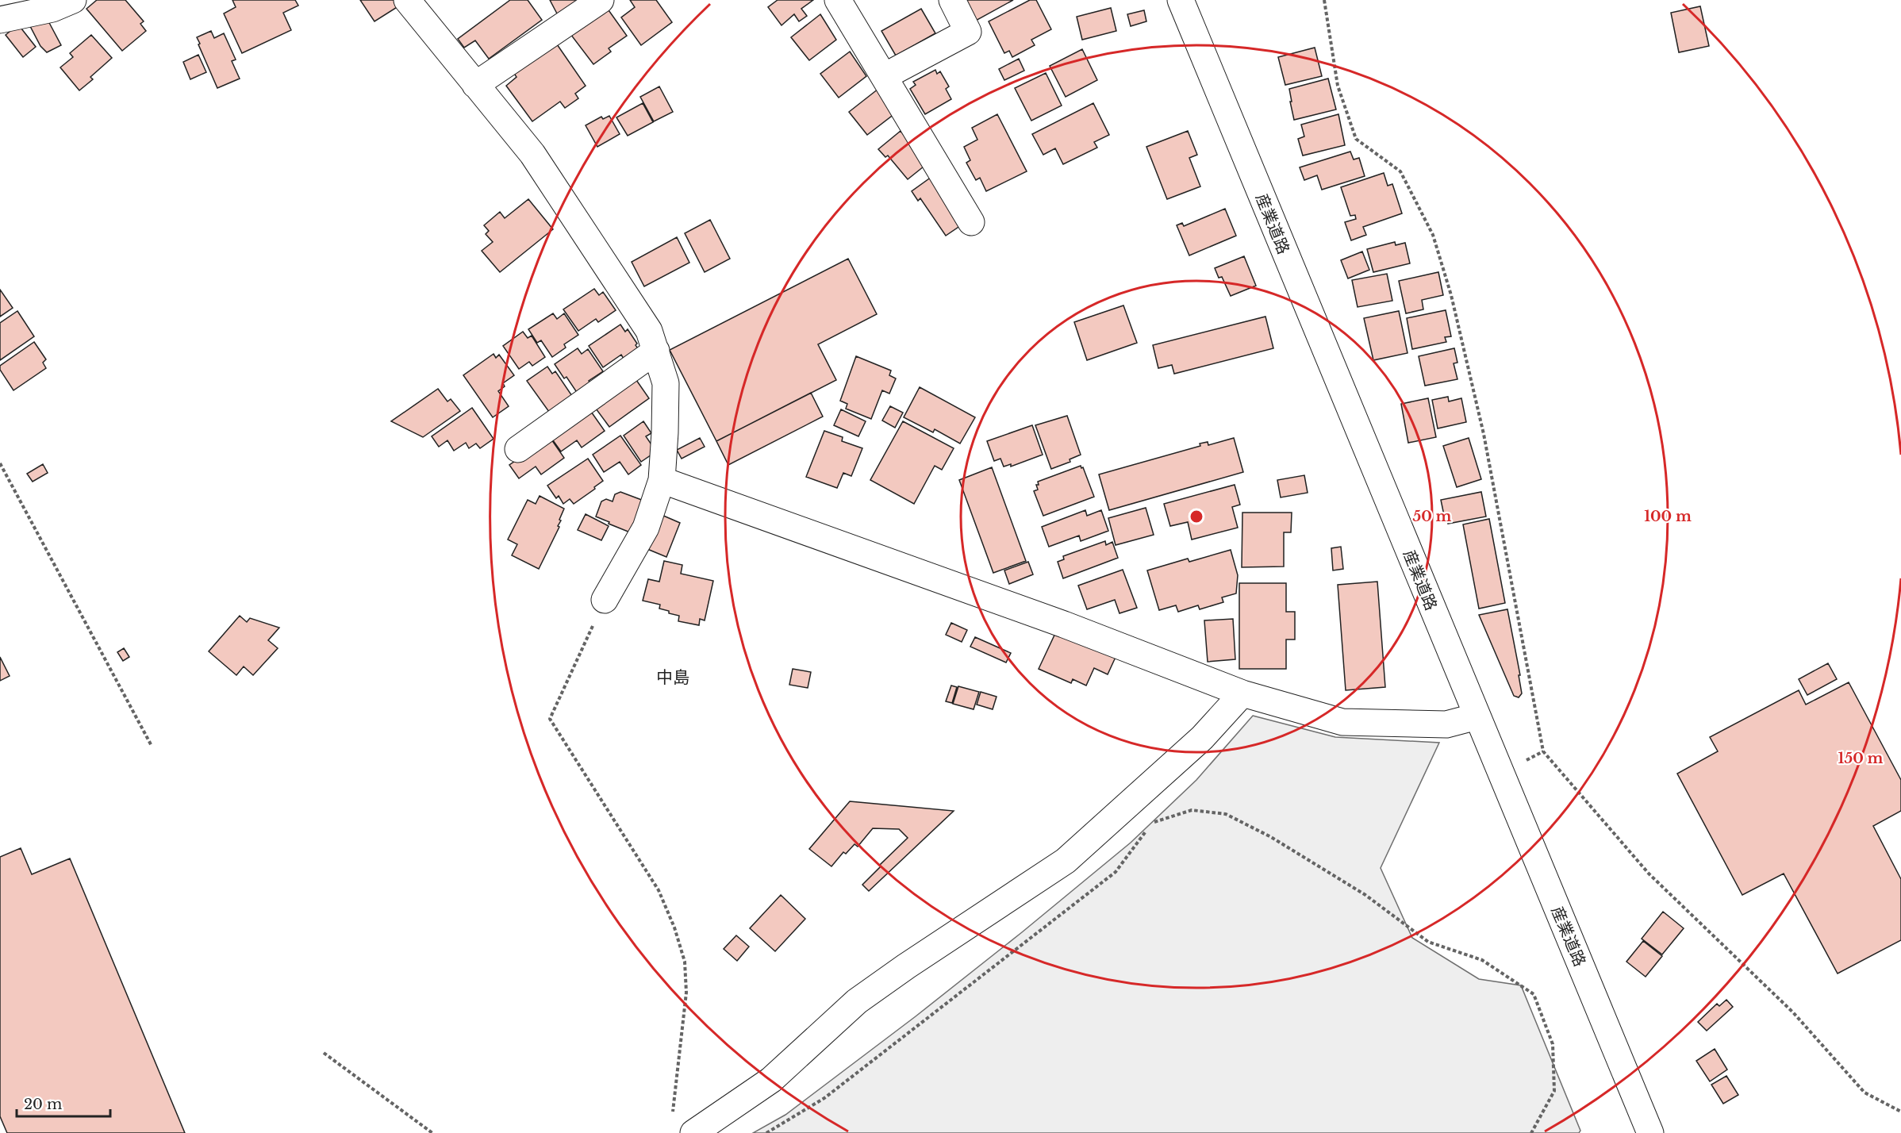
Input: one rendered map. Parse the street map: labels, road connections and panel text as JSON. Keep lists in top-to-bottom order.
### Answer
{
  "streets": {
    "street": ["産業道路"]
  },
  "districts": ["中島"],
  "scale_bar": "20 m",
  "rings": ["50 m", "100 m", "150 m"]
}
